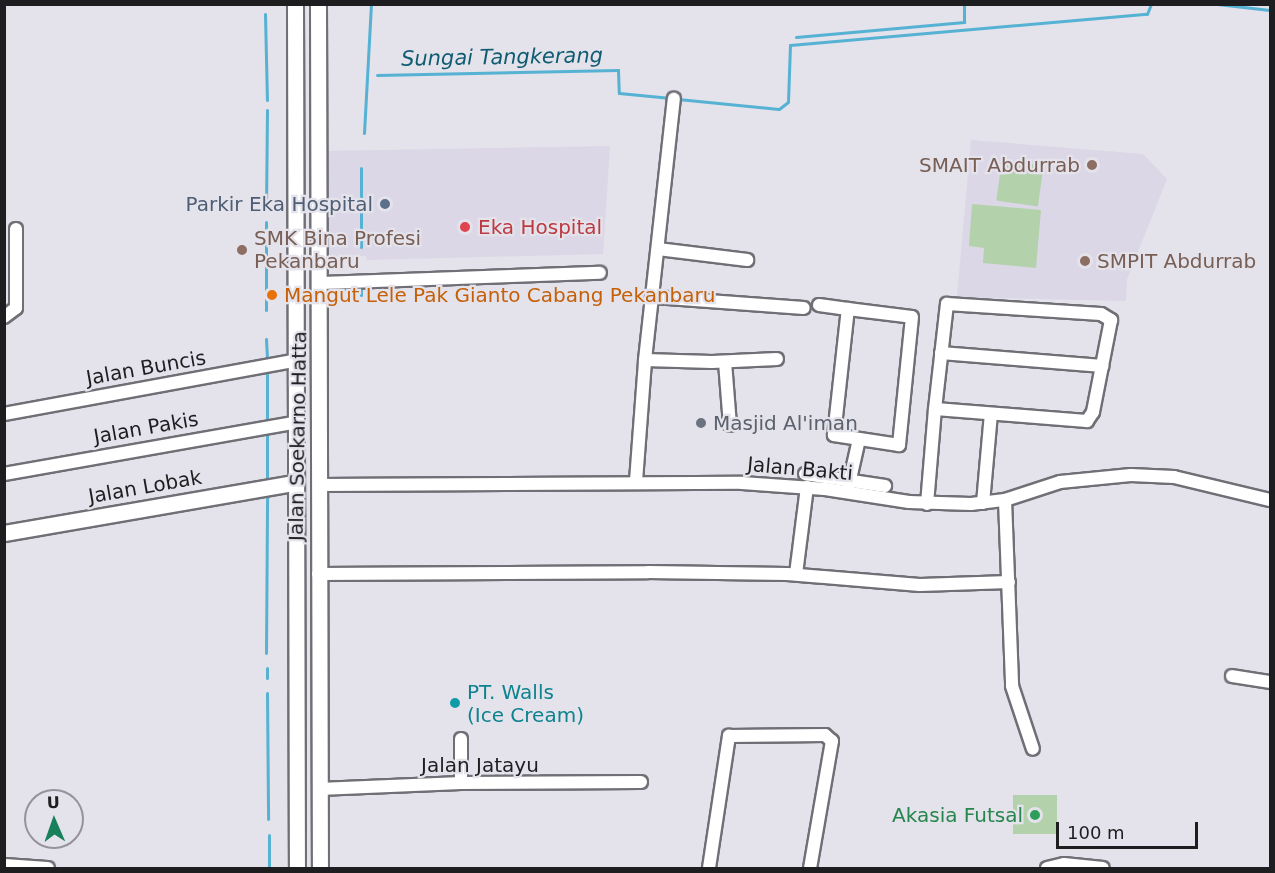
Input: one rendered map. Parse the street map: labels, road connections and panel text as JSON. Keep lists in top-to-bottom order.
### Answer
{
  "streets": {
    "main road": ["Jalan Soekarno Hatta", "Jalan Lobak"],
    "street": [
      "Jalan Buncis",
      "Jalan Pakis",
      "Jalan Bakti",
      "Jalan Jatayu"
    ]
  },
  "crossings": [
    ["Jalan Buncis", "Jalan Soekarno Hatta"],
    ["Jalan Pakis", "Jalan Soekarno Hatta"],
    ["Jalan Soekarno Hatta", "Jalan Bakti"],
    ["Jalan Soekarno Hatta", "Jalan Lobak"],
    ["Jalan Soekarno Hatta", "Jalan Jatayu"]
  ],
  "water": ["Sungai Tangkerang"],
  "places": [
    "SMAIT Abdurrab",
    "Parkir Eka Hospital",
    "Eka Hospital",
    "SMK Bina Profesi Pekanbaru",
    "SMPIT Abdurrab",
    "Mangut Lele Pak Gianto Cabang Pekanbaru",
    "Masjid Al'iman",
    "PT. Walls (Ice Cream)",
    "Akasia Futsal"
  ],
  "scale_bar": "100 m",
  "north": "top"
}
